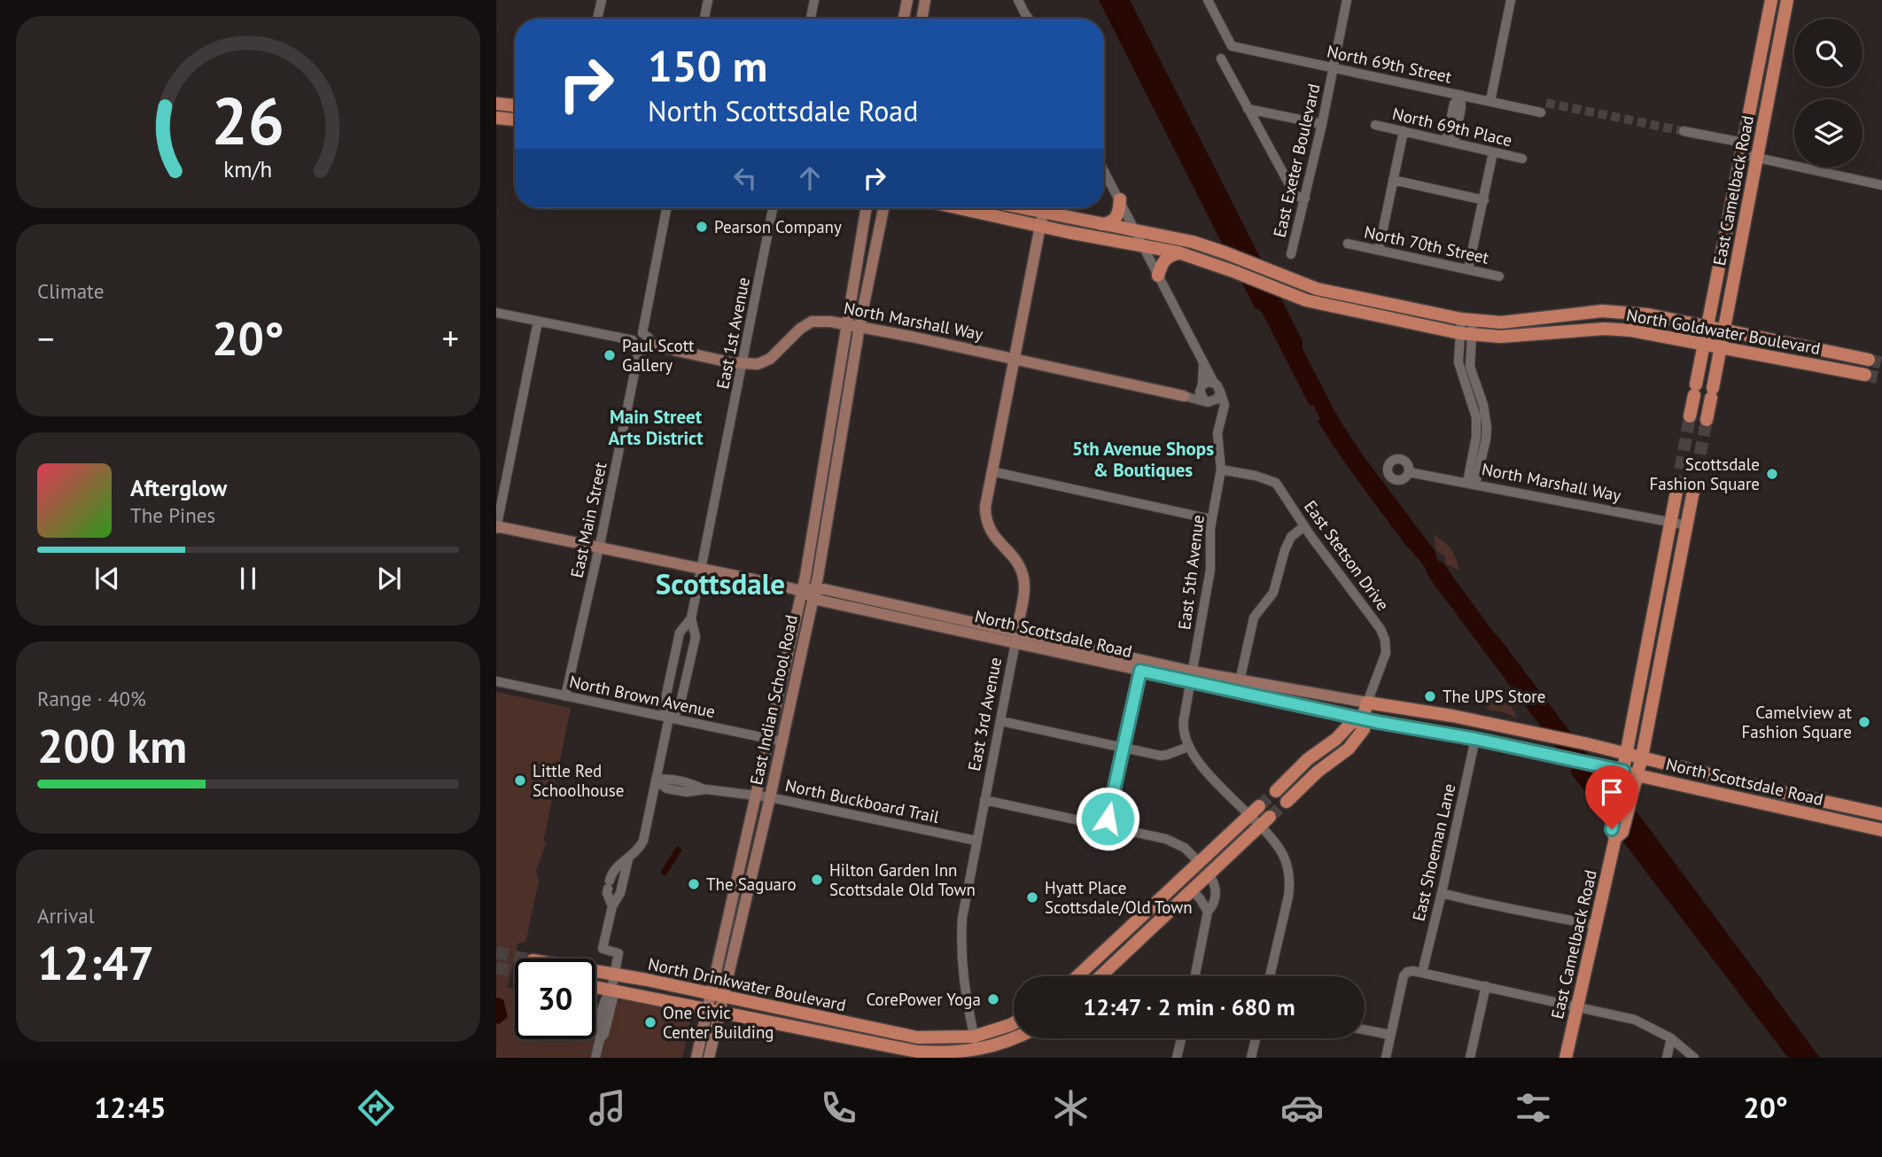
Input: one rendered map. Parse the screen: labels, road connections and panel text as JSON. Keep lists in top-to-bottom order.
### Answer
{
  "streets": {
    "main road": [
      "East Camelback Road",
      "North Marshall Way",
      "North Goldwater Boulevard",
      "North Scottsdale Road",
      "East Indian School Road",
      "East 3rd Avenue",
      "North Drinkwater Boulevard"
    ],
    "street": [
      "North 69th Street",
      "North 69th Place",
      "East Exeter Boulevard",
      "North 70th Street",
      "East 1st Avenue",
      "East Main Street",
      "East Stetson Drive",
      "East 5th Avenue",
      "North Brown Avenue",
      "North Buckboard Trail",
      "East Shoeman Lane"
    ]
  },
  "crossings": [
    ["North 69th Street", "East Exeter Boulevard"],
    ["East Camelback Road", "North Marshall Way"],
    ["East Camelback Road", "North Goldwater Boulevard"],
    ["East Camelback Road", "North Scottsdale Road"],
    ["North Marshall Way", "East 1st Avenue"],
    ["North Marshall Way", "East Main Street"],
    ["North Marshall Way", "East 5th Avenue"],
    ["North Marshall Way", "East Indian School Road"],
    ["North Marshall Way", "East 3rd Avenue"],
    ["North Goldwater Boulevard", "East 3rd Avenue"],
    ["East 1st Avenue", "North Scottsdale Road"],
    ["East 1st Avenue", "North Brown Avenue"],
    ["East 1st Avenue", "North Buckboard Trail"],
    ["East 1st Avenue", "North Drinkwater Boulevard"],
    ["East Main Street", "North Scottsdale Road"],
    ["East Main Street", "North Brown Avenue"],
    ["East Stetson Drive", "East 5th Avenue"],
    ["East Stetson Drive", "North Scottsdale Road"],
    ["East 5th Avenue", "North Scottsdale Road"],
    ["North Scottsdale Road", "East Indian School Road"],
    ["North Scottsdale Road", "East 3rd Avenue"],
    ["North Scottsdale Road", "East Shoeman Lane"],
    ["North Brown Avenue", "East Indian School Road"],
    ["East Indian School Road", "North Buckboard Trail"],
    ["East Indian School Road", "North Drinkwater Boulevard"],
    ["East 3rd Avenue", "North Buckboard Trail"],
    ["East 3rd Avenue", "North Drinkwater Boulevard"]
  ],
  "districts": ["Main Street Arts District", "5th Avenue Shops & Boutiques", "Scottsdale"],
  "places": [
    "Pearson Company",
    "Paul Scott Gallery",
    "Scottsdale Fashion Square",
    "The UPS Store",
    "Camelview at Fashion Square",
    "Little Red Schoolhouse",
    "Hilton Garden Inn Scottsdale Old Town",
    "The Saguaro",
    "Hyatt Place Scottsdale/Old Town",
    "CorePower Yoga",
    "One Civic Center Building"
  ],
  "page": {
    "turn": ["150 m", "North Scottsdale Road"],
    "tile": [
      "Climate",
      ["Range · 40%", "200 km"],
      ["Arrival", "12:47"]
    ],
    "heat": ["−", "20°", "+"],
    "song": ["Afterglow", "The Pines"],
    "limit": "30",
    "trip": "12:47 · 2 min · 680 m",
    "tabs": ["12:45", "20°"],
    "gauge": ["26", "km/h"]
  }
}
